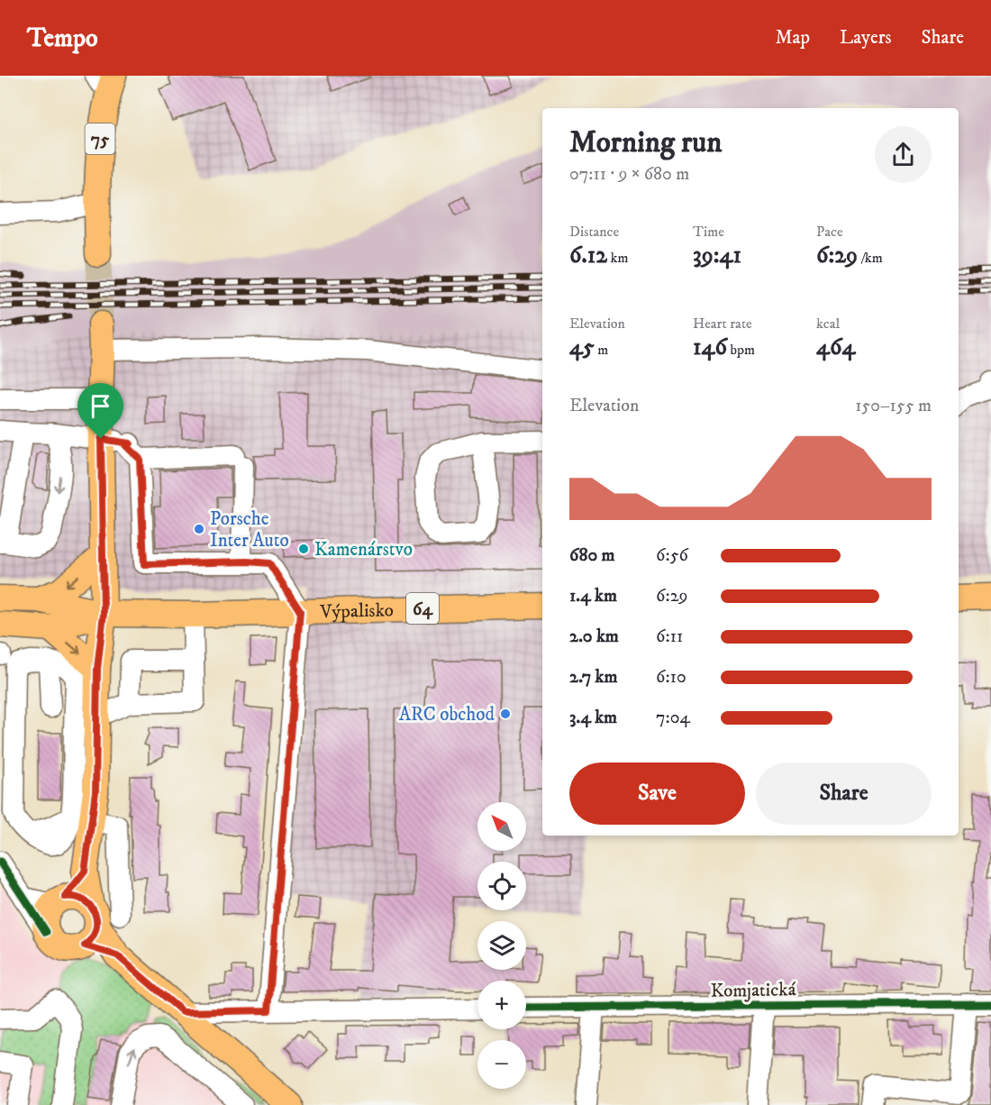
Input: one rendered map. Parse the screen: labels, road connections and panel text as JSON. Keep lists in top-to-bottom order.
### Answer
{
  "streets": {
    "main road": ["75", "64", "Výpalisko"],
    "street": ["Komjatická"]
  },
  "crossings": [
    ["64", "Výpalisko"]
  ],
  "places": ["Porsche Inter Auto", "Kamenárstvo", "ARC obchod"],
  "north": "top left",
  "page": {
    "header": "Tempo",
    "nav": ["Map", "Layers", "Share"],
    "heading": ["Morning run", "07:11 · 9 × 680 m"],
    "stats": [
      ["Distance", "6.12 km"],
      ["Time", "39:41"],
      ["Pace", "6:29 /km"],
      ["Elevation", "45 m"],
      ["Heart rate", "146 bpm"],
      ["kcal", "464"]
    ],
    "chart": ["Elevation", "150–155 m"],
    "list": [
      {
        "name": "680 m",
        "note": "6:56"
      },
      {
        "name": "1.4 km",
        "note": "6:29"
      },
      {
        "name": "2.0 km",
        "note": "6:11"
      },
      {
        "name": "2.7 km",
        "note": "6:10"
      },
      {
        "name": "3.4 km",
        "note": "7:04"
      }
    ],
    "buttons": ["Save", "Share"],
    "map_buttons": ["+", "−"]
  }
}
